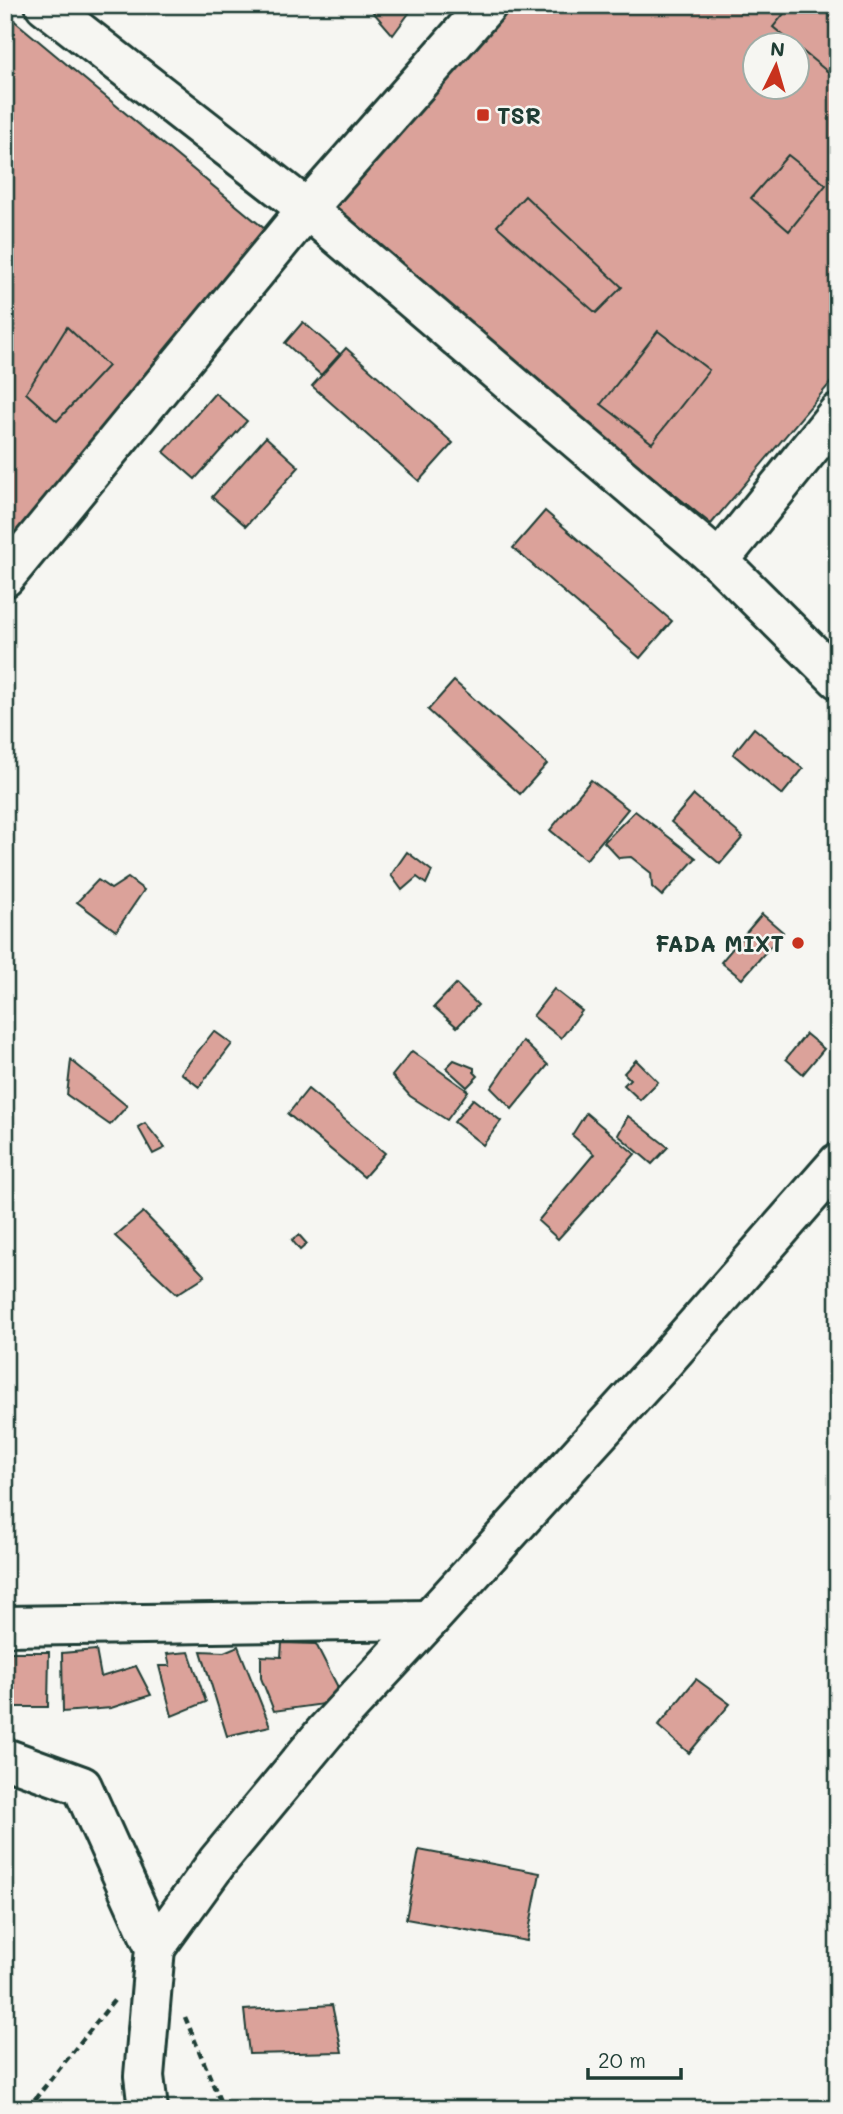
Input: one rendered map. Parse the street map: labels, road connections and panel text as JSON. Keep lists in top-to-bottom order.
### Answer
{
  "places": {
    "transit": ["TSR"],
    "other": ["FADA MIXT"]
  },
  "scale_bar": "20 m",
  "north": "top"
}
